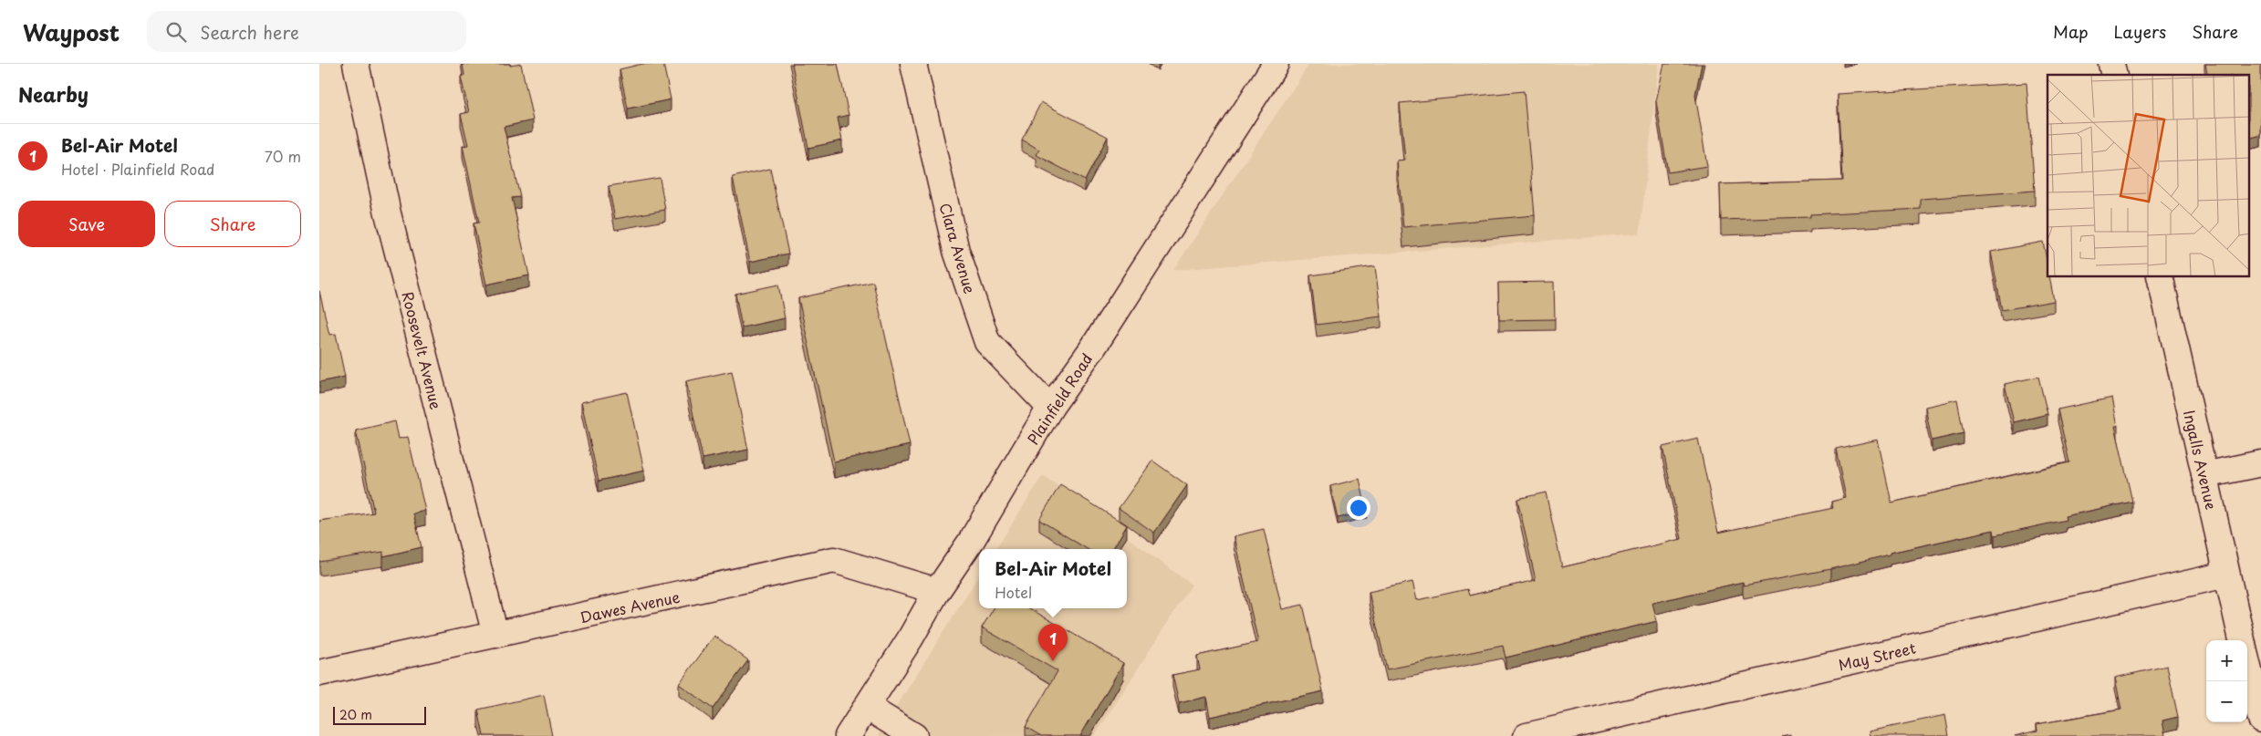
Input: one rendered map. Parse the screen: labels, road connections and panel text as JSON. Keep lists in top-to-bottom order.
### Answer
{
  "streets": {
    "street": [
      "Clara Avenue",
      "Roosevelt Avenue",
      "Plainfield Road",
      "Ingalls Avenue",
      "Dawes Avenue",
      "May Street"
    ]
  },
  "crossings": [
    ["Clara Avenue", "Plainfield Road"],
    ["Roosevelt Avenue", "Dawes Avenue"],
    ["Plainfield Road", "Dawes Avenue"],
    ["Ingalls Avenue", "May Street"]
  ],
  "scale_bar": "20 m",
  "page": {
    "header": "Waypost",
    "search": "Search here",
    "nav": ["Map", "Layers", "Share"],
    "heading": "Nearby",
    "list": [
      {
        "mark": "1",
        "name": "Bel-Air Motel",
        "note": "Hotel · Plainfield Road",
        "value": "70 m"
      }
    ],
    "buttons": ["Save", "Share"],
    "popup": ["Bel-Air Motel", "Hotel"],
    "pins": "1",
    "map_buttons": ["+", "−"],
    "scale": "20 m"
  }
}
